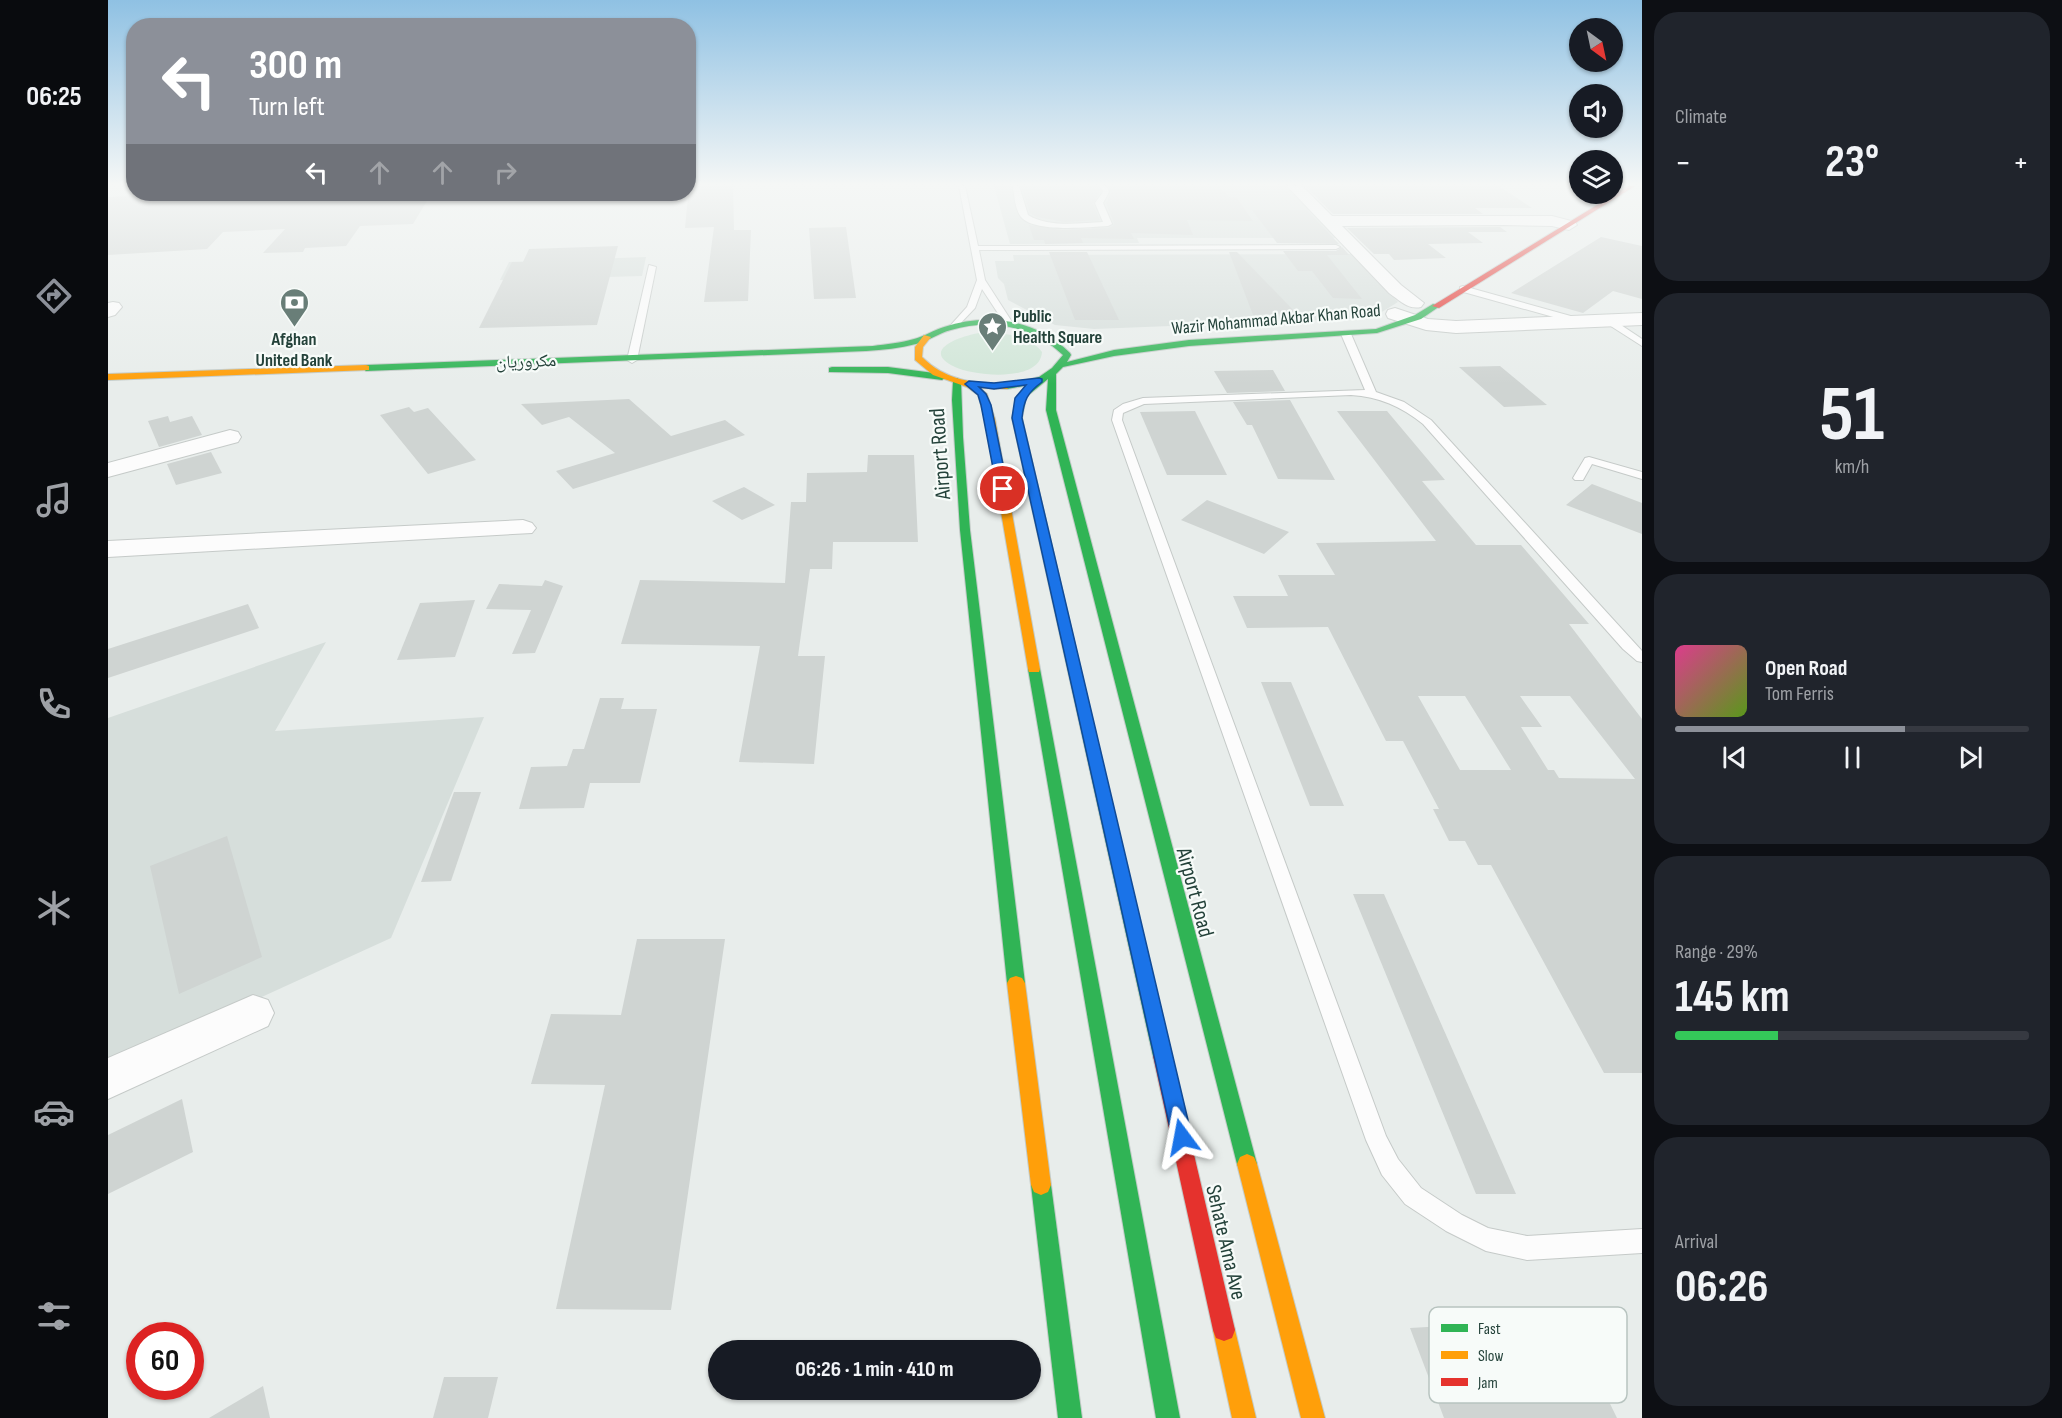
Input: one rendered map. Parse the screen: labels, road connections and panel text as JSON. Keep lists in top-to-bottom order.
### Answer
{
  "streets": {
    "main road": ["Wazir Mohammad Akbar Khan Road", "Airport Road", "Sehate Ama Ave"]
  },
  "places": {
    "bank": ["Afghan United Bank"],
    "place": ["Public Health Square"]
  },
  "legend": ["Fast", "Slow", "Jam"],
  "north": "bottom right",
  "page": {
    "tabs": "06:25",
    "tile": [
      "Climate",
      ["51", "km/h"],
      ["Range · 29%", "145 km"],
      ["Arrival", "06:26"]
    ],
    "turn": ["300 m", "Turn left"],
    "heat": ["−", "23°", "+"],
    "song": ["Open Road", "Tom Ferris"],
    "limit": "60",
    "trip": "06:26 · 1 min · 410 m"
  }
}
